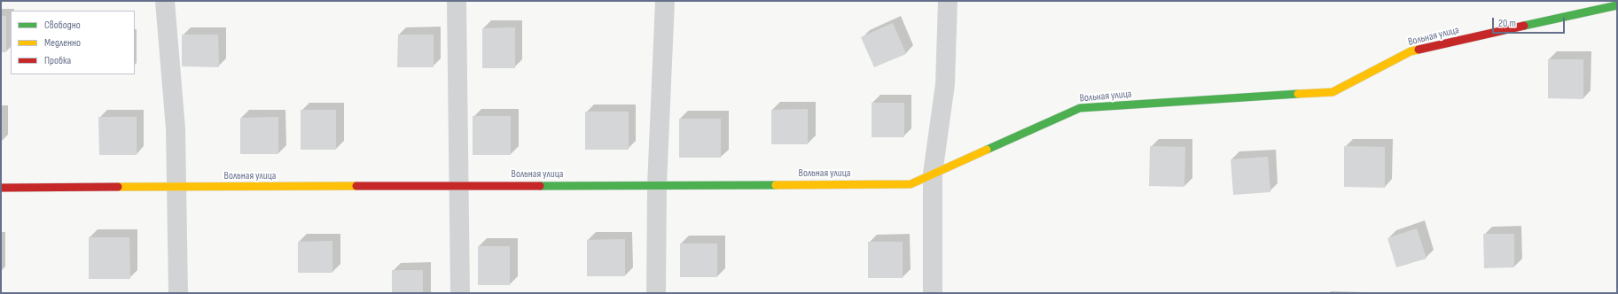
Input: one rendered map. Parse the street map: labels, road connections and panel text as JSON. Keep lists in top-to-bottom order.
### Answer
{
  "streets": {
    "street": ["Вольная улица"]
  },
  "legend": ["Свободно", "Медленно", "Пробка"],
  "scale_bar": "20 m"
}
